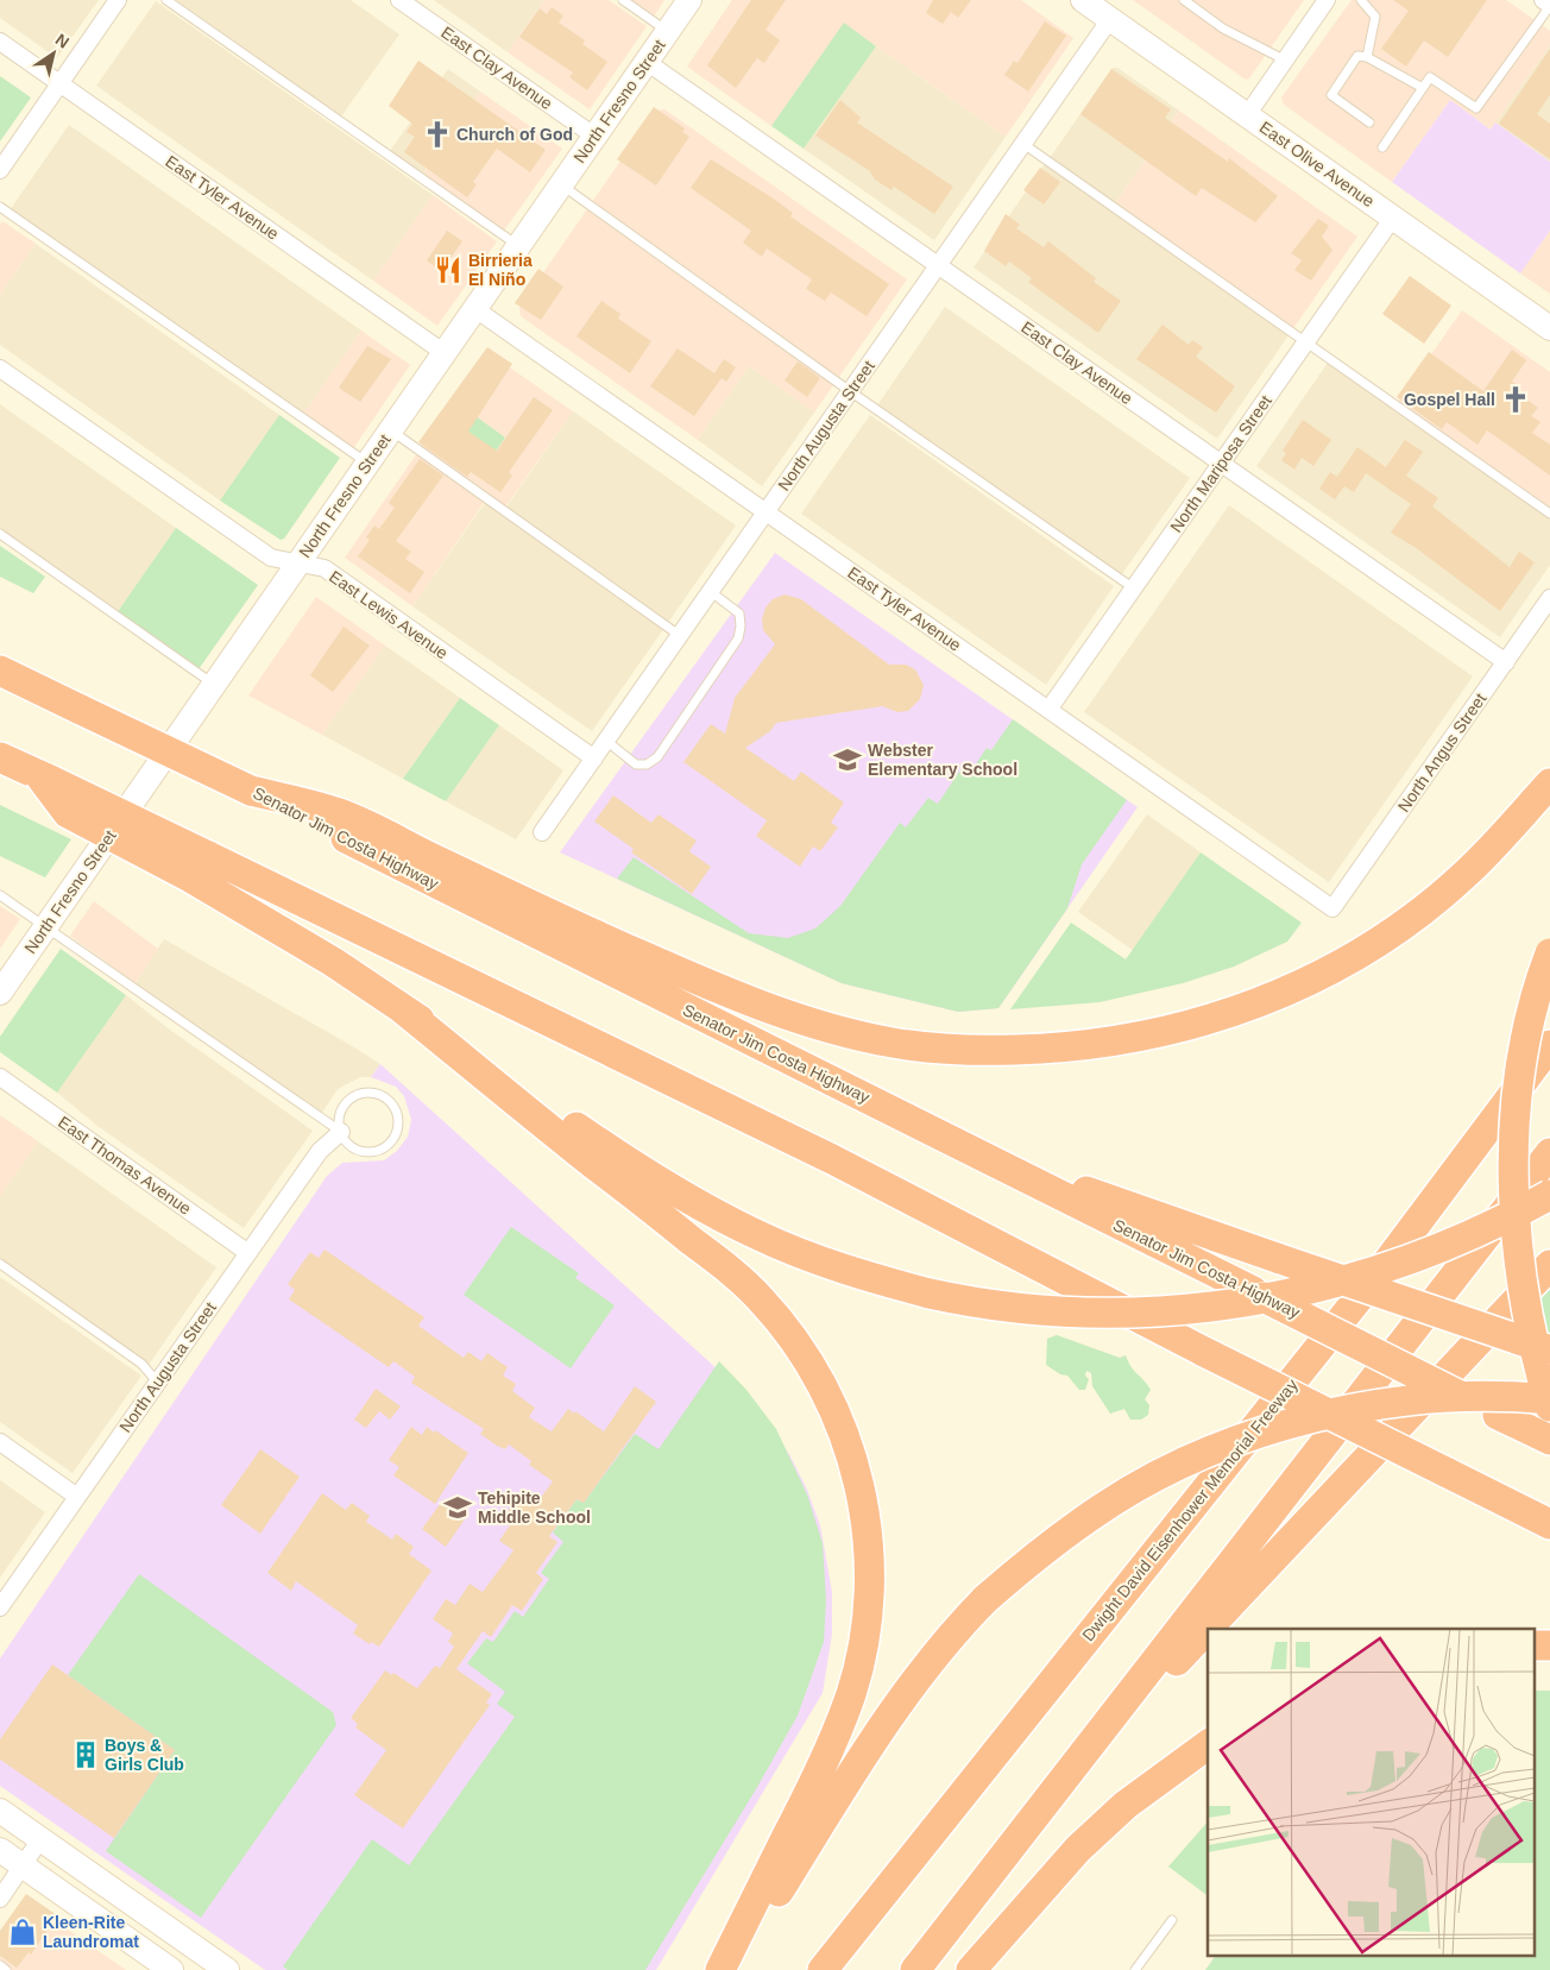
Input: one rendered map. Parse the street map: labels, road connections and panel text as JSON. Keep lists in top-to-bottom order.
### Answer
{
  "streets": {
    "highway": ["Senator Jim Costa Highway", "Dwight David Eisenhower Memorial Freeway"],
    "main road": ["North Fresno Street", "East Olive Avenue"],
    "street": [
      "East Clay Avenue",
      "East Tyler Avenue",
      "North Augusta Street",
      "North Mariposa Street",
      "East Lewis Avenue",
      "North Angus Street",
      "East Thomas Avenue"
    ]
  },
  "crossings": [
    ["East Clay Avenue", "North Fresno Street"],
    ["East Clay Avenue", "North Augusta Street"],
    ["East Clay Avenue", "North Mariposa Street"],
    ["East Clay Avenue", "North Angus Street"],
    ["North Fresno Street", "East Tyler Avenue"],
    ["North Fresno Street", "East Lewis Avenue"],
    ["East Olive Avenue", "North Augusta Street"],
    ["East Olive Avenue", "North Mariposa Street"],
    ["East Tyler Avenue", "North Augusta Street"],
    ["East Tyler Avenue", "North Mariposa Street"],
    ["East Tyler Avenue", "North Angus Street"],
    ["North Augusta Street", "East Lewis Avenue"],
    ["North Augusta Street", "East Thomas Avenue"]
  ],
  "places": {
    "church": ["Church of God", "Gospel Hall"],
    "restaurant": ["Birrieria El Niño"],
    "school or university": ["Webster Elementary School", "Tehipite Middle School"],
    "building": ["Boys & Girls Club"],
    "shop": ["Kleen-Rite Laundromat"]
  },
  "north": "top right"
}
